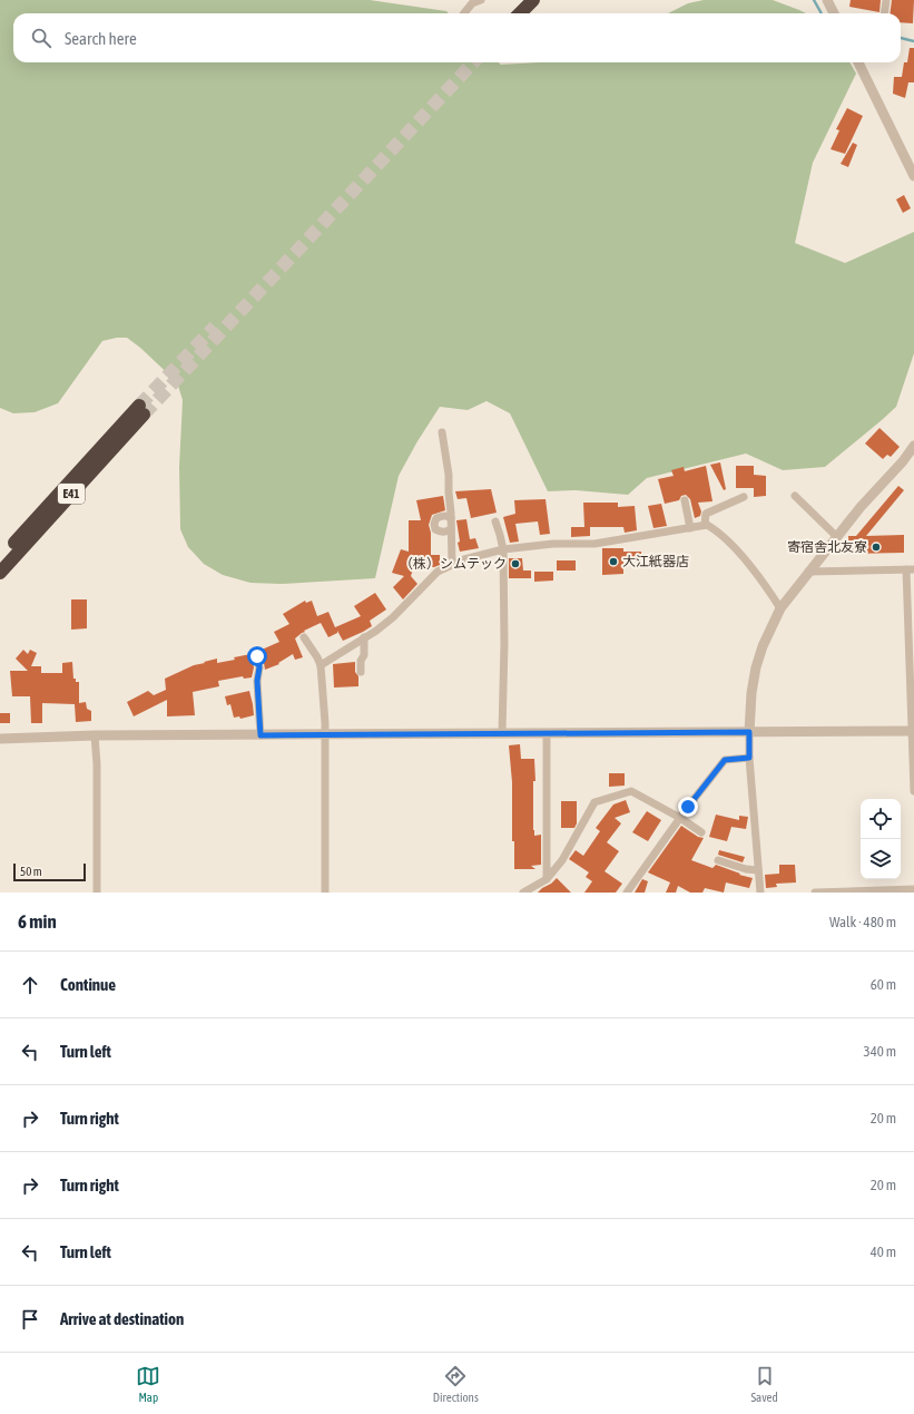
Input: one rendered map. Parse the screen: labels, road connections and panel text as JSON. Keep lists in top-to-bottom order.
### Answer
{
  "streets": {
    "highway": ["E41"]
  },
  "places": ["寄宿舎北友寮", "大江紙器店", "（株）シムテック"],
  "scale_bar": "50 m",
  "page": {
    "search": "Search here",
    "scale": "50 m",
    "heading": ["6 min", "Walk · 480 m"],
    "list": [
      ["Continue", "60 m"],
      ["Turn left", "340 m"],
      ["Turn right", "20 m"],
      ["Turn right", "20 m"],
      ["Turn left", "40 m"],
      "Arrive at destination"
    ],
    "nav": ["Map", "Directions", "Saved"]
  }
}
